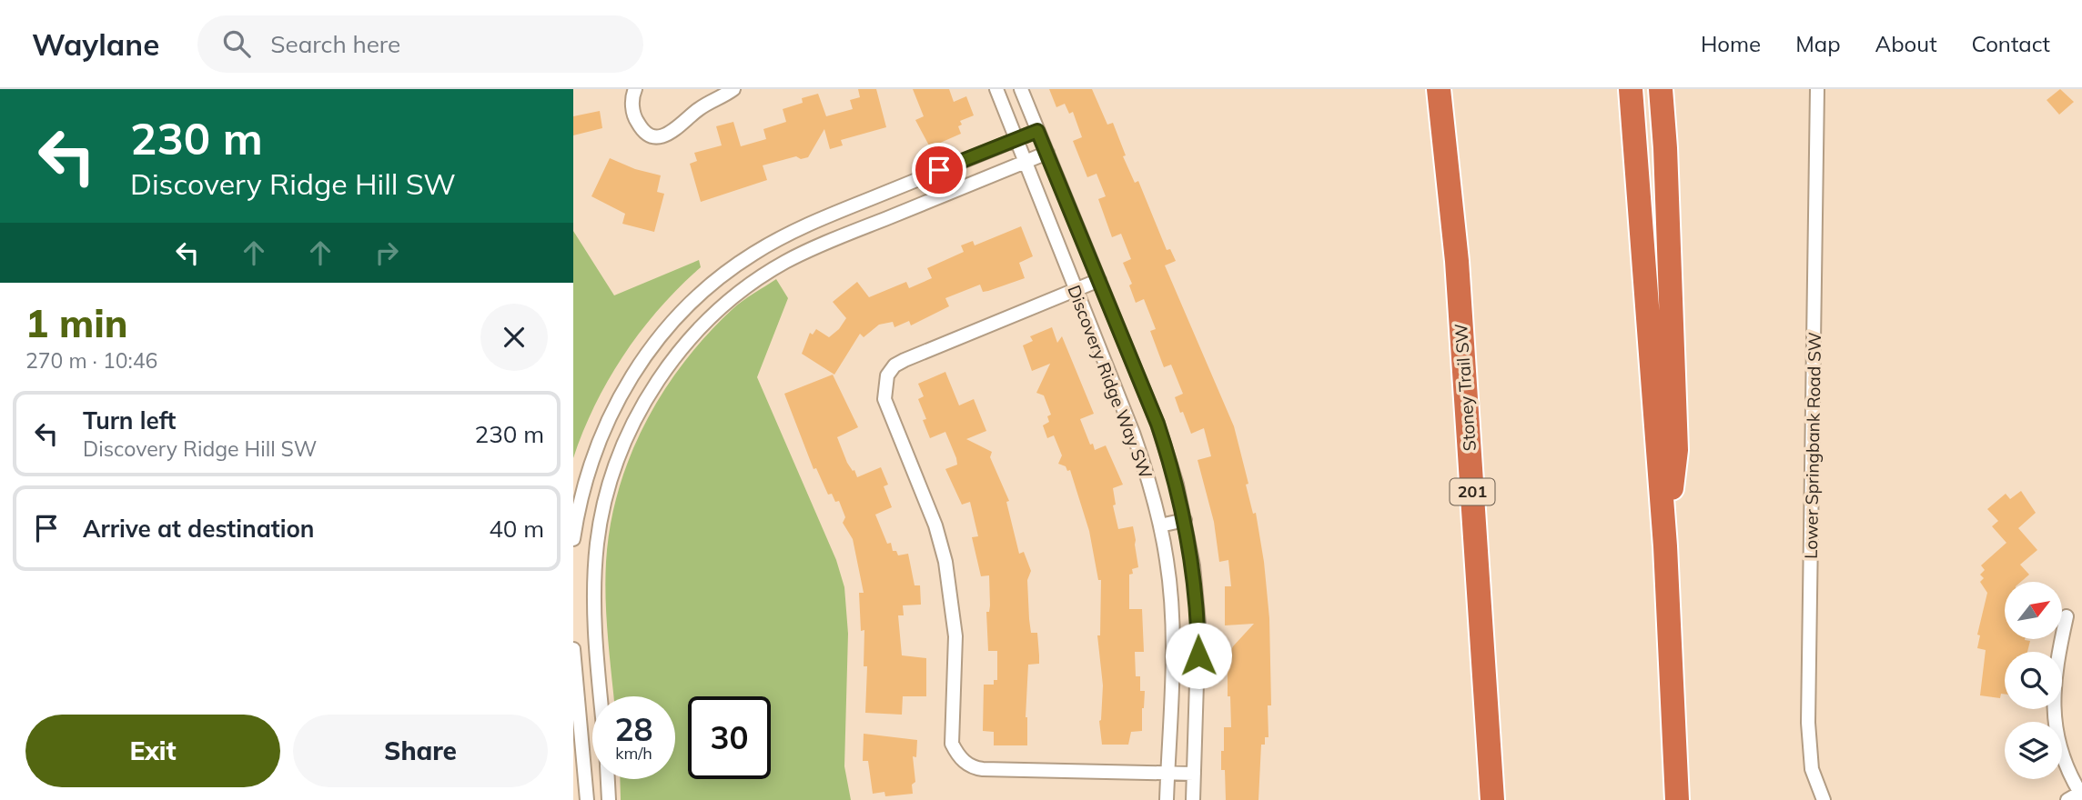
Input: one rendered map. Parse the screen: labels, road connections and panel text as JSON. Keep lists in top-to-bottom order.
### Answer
{
  "streets": {
    "highway": ["Stoney Trail SW", "201"],
    "street": ["Discovery Ridge Way SW", "Lower Springbank Road SW"]
  },
  "north": "top right",
  "page": {
    "header": "Waylane",
    "search": "Search here",
    "nav": [
      "Home",
      "Map",
      "About",
      "Contact"
    ],
    "turn": ["230 m", "Discovery Ridge Hill SW"],
    "heading": ["1 min", "270 m · 10:46"],
    "list": [
      {
        "name": "Turn left",
        "note": "Discovery Ridge Hill SW",
        "value": "230 m"
      },
      {
        "name": "Arrive at destination",
        "value": "40 m"
      }
    ],
    "speed": "28 km/h",
    "limit": "30",
    "buttons": ["Exit", "Share"]
  }
}
